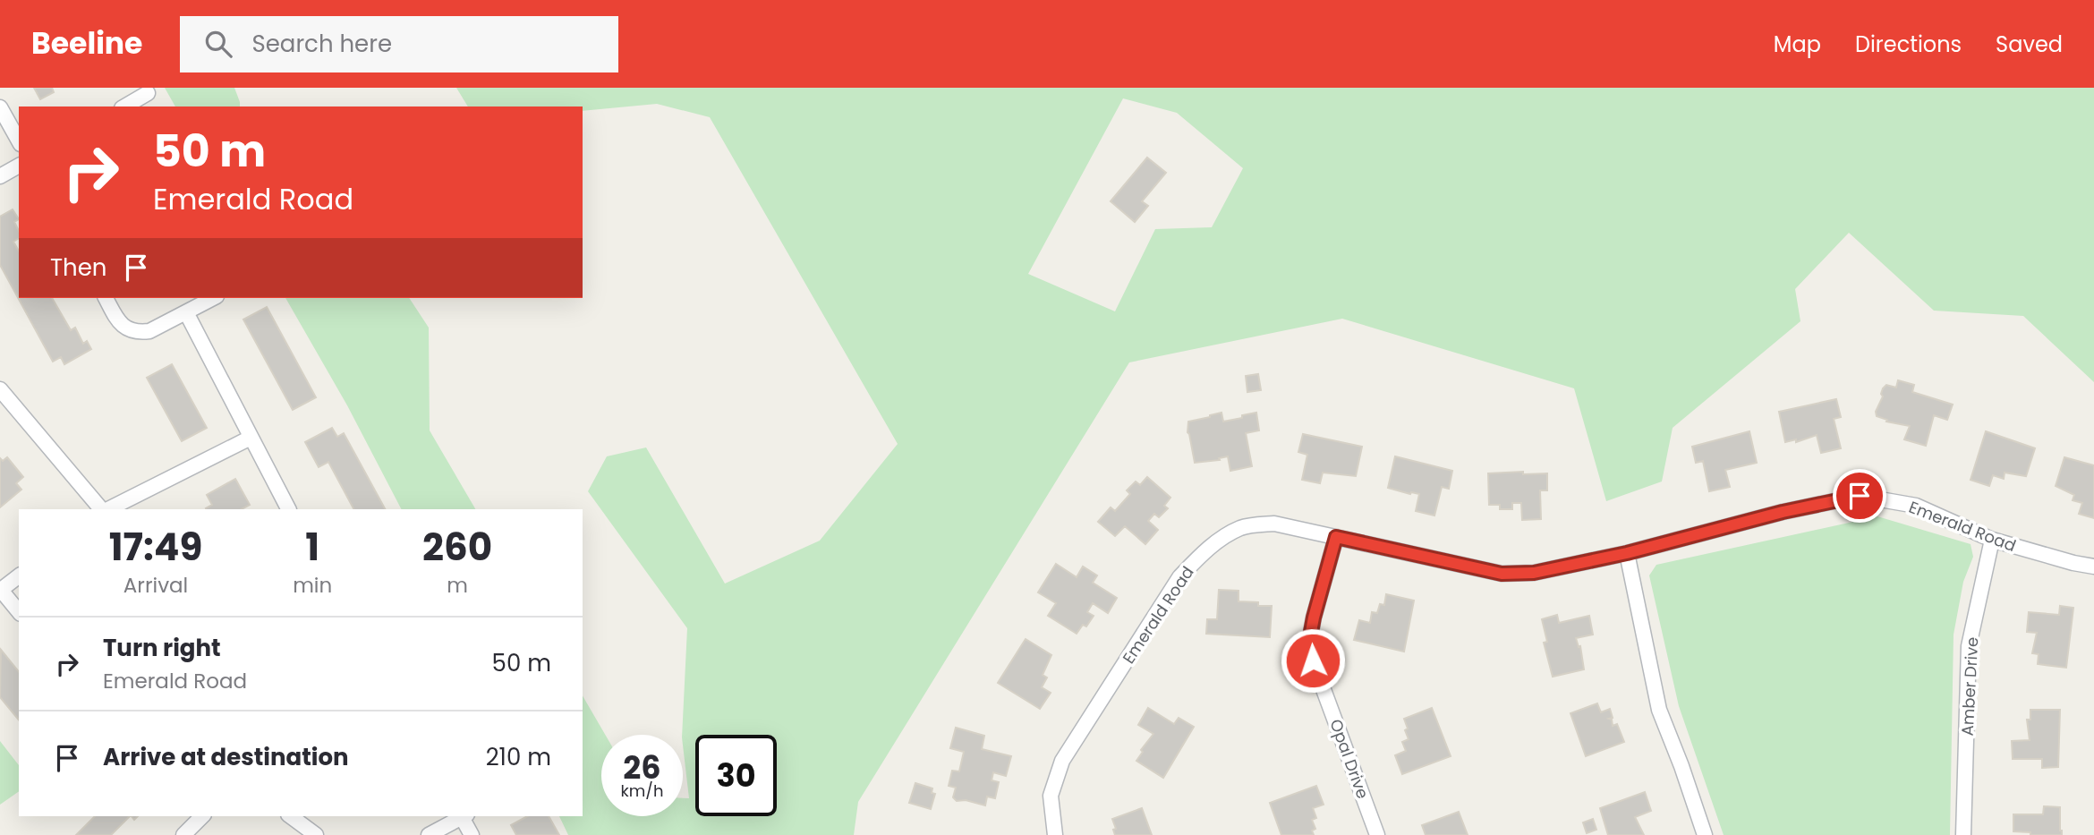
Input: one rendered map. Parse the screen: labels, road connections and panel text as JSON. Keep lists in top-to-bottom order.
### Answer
{
  "streets": {
    "street": ["Emerald Road", "Amber Drive", "Opal Drive"]
  },
  "crossings": [
    ["Emerald Road", "Amber Drive"],
    ["Emerald Road", "Opal Drive"]
  ],
  "page": {
    "header": "Beeline",
    "search": "Search here",
    "nav": ["Map", "Directions", "Saved"],
    "turn": ["50 m", "Emerald Road"],
    "then": "Then",
    "eta": [
      "17:49",
      "Arrival",
      "1",
      "min",
      "260",
      "m"
    ],
    "list": [
      {
        "name": "Turn right",
        "note": "Emerald Road",
        "value": "50 m"
      },
      {
        "name": "Arrive at destination",
        "value": "210 m"
      }
    ],
    "speed": "26 km/h",
    "limit": "30"
  }
}
